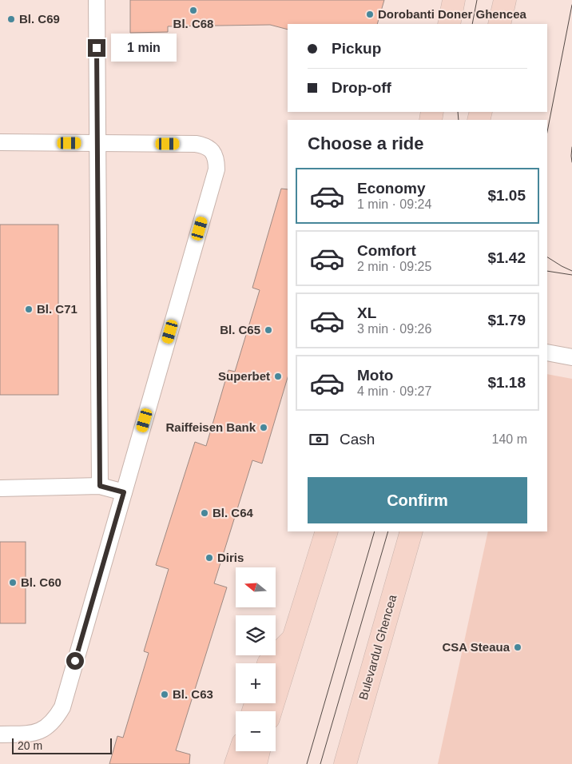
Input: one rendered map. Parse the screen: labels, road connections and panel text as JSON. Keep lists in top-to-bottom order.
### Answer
{
  "streets": {
    "main road": ["Bulevardul Ghencea"]
  },
  "places": [
    "Bl. C68",
    "Dorobanti Doner Ghencea",
    "Bl. C69",
    "Bl. C71",
    "Bl. C65",
    "Superbet",
    "Raiffeisen Bank",
    "Bl. C64",
    "Diris",
    "Bl. C60",
    "CSA Steaua",
    "Bl. C63"
  ],
  "scale_bar": "20 m",
  "north": "left",
  "page": {
    "banner": ["Pickup", "Drop-off"],
    "bubble": "1 min",
    "heading": "Choose a ride",
    "list": [
      {
        "name": "Economy",
        "note": "1 min · 09:24",
        "value": "$1.05"
      },
      {
        "name": "Comfort",
        "note": "2 min · 09:25",
        "value": "$1.42"
      },
      {
        "name": "XL",
        "note": "3 min · 09:26",
        "value": "$1.79"
      },
      {
        "name": "Moto",
        "note": "4 min · 09:27",
        "value": "$1.18"
      }
    ],
    "pay": ["Cash", "140 m"],
    "buttons": "Confirm",
    "map_buttons": ["+", "−"],
    "scale": "20 m"
  }
}
